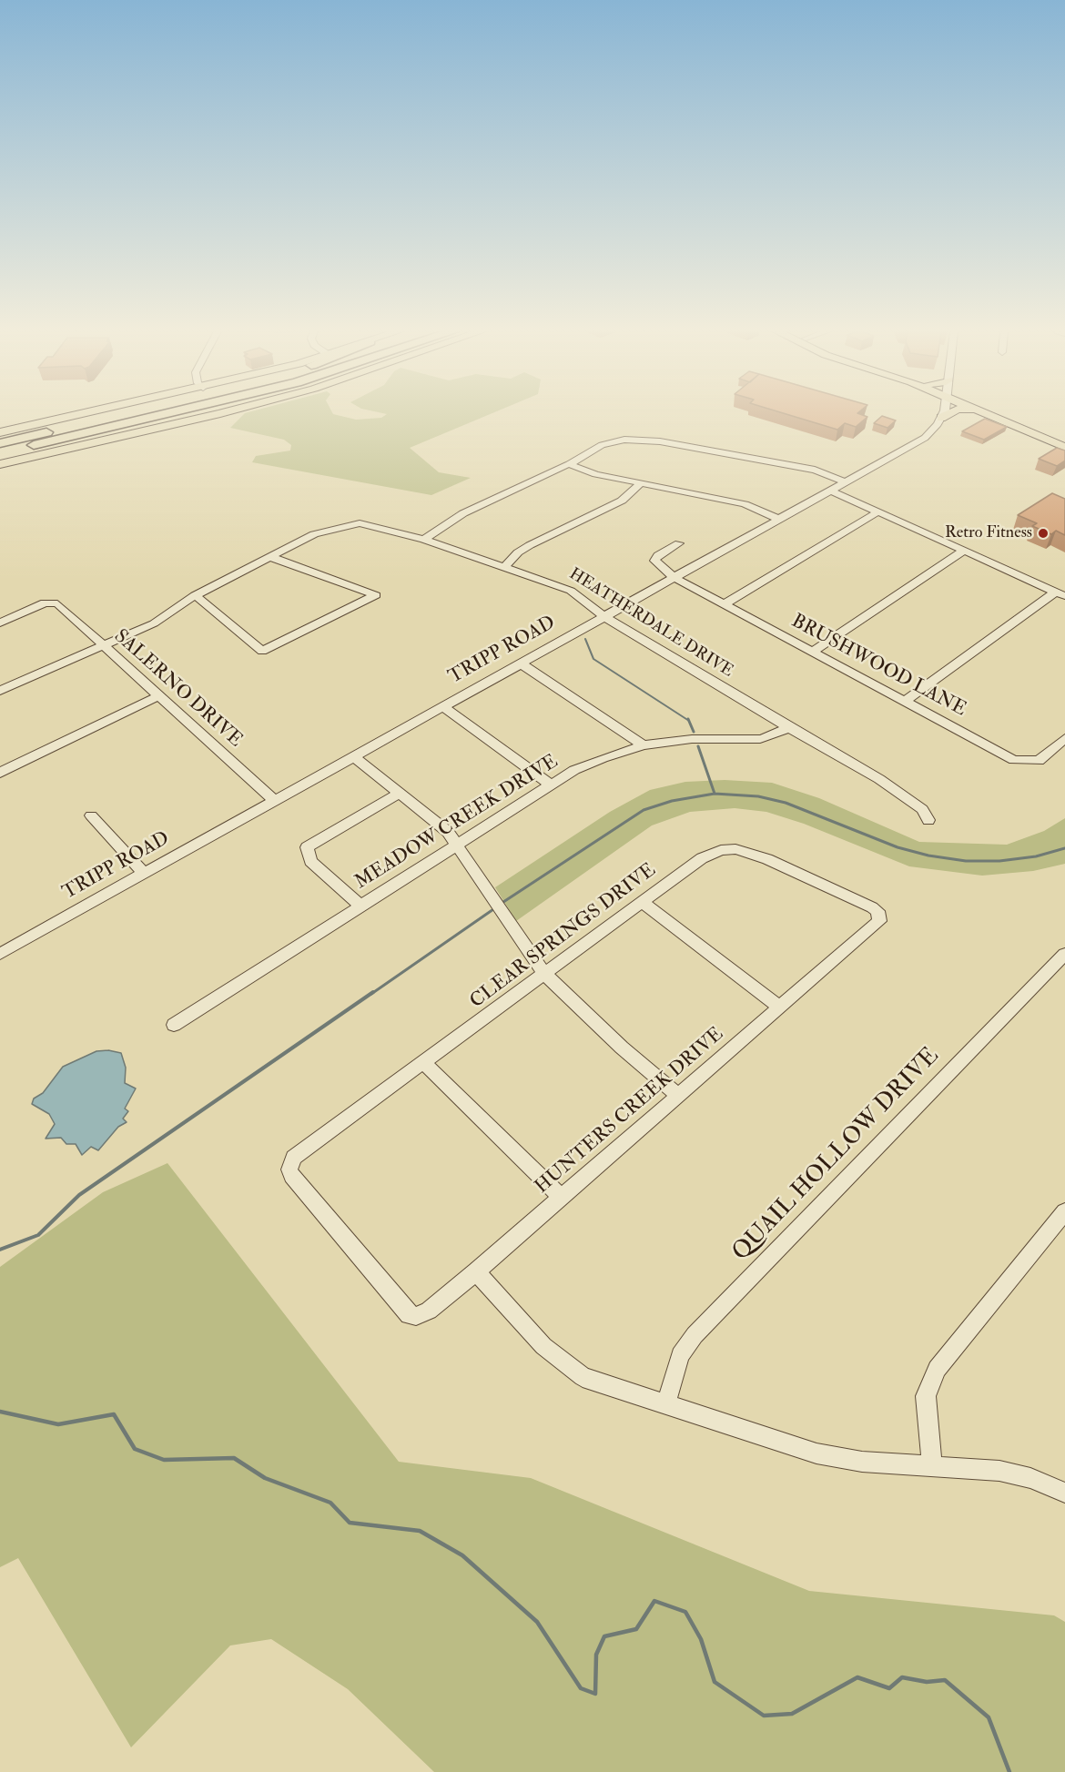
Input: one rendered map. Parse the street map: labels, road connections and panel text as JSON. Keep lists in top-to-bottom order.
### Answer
{
  "streets": {
    "street": [
      "HEATHERDALE DRIVE",
      "TRIPP ROAD",
      "BRUSHWOOD LANE",
      "SALERNO DRIVE",
      "MEADOW CREEK DRIVE",
      "CLEAR SPRINGS DRIVE",
      "HUNTERS CREEK DRIVE",
      "QUAIL HOLLOW DRIVE"
    ]
  },
  "crossings": [
    ["HEATHERDALE DRIVE", "TRIPP ROAD"],
    ["HEATHERDALE DRIVE", "SALERNO DRIVE"],
    ["HEATHERDALE DRIVE", "MEADOW CREEK DRIVE"],
    ["TRIPP ROAD", "BRUSHWOOD LANE"],
    ["TRIPP ROAD", "SALERNO DRIVE"],
    ["CLEAR SPRINGS DRIVE", "HUNTERS CREEK DRIVE"]
  ],
  "places": ["Retro Fitness"]
}
